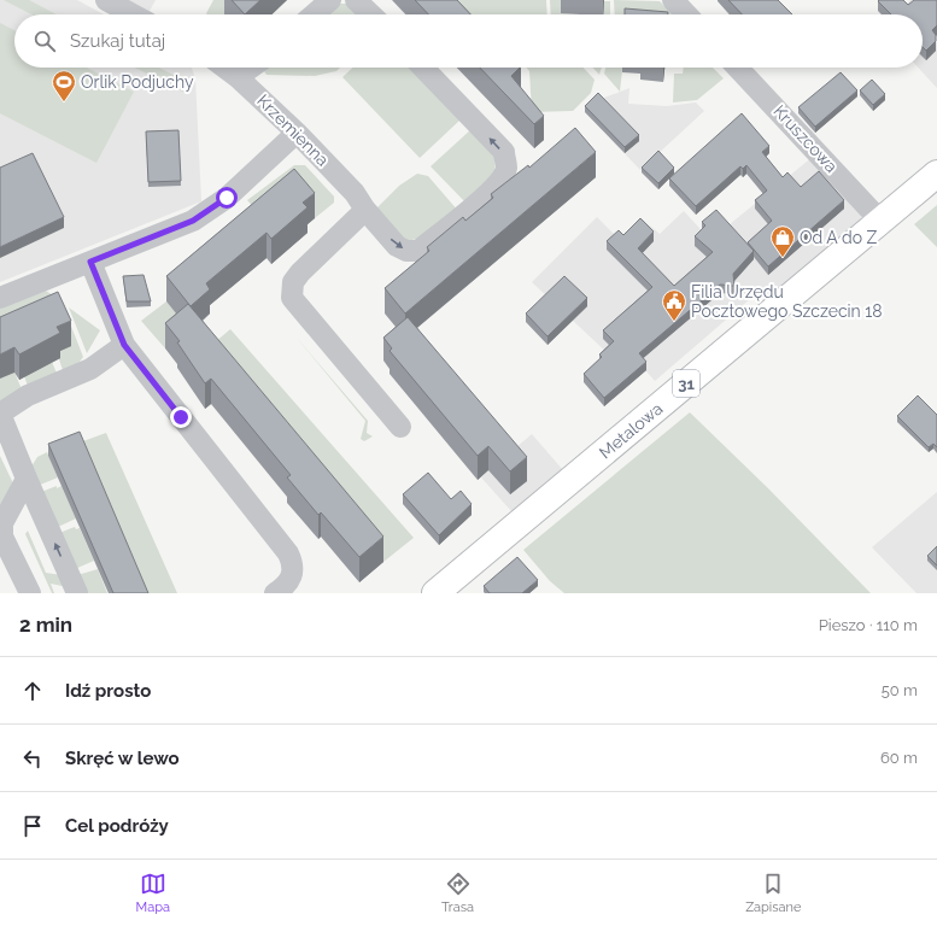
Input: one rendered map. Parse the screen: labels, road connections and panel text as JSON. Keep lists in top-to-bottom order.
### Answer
{
  "streets": {
    "main road": ["31", "Metalowa"],
    "street": ["Krzemienna", "Kruszcowa"]
  },
  "crossings": [
    ["Kruszcowa", "Metalowa"]
  ],
  "places": {
    "sports": ["Orlik Podjuchy"],
    "shop": ["Od A do Z"],
    "public building": ["Filia Urzędu Pocztowego Szczecin 18"]
  },
  "page": {
    "search": "Szukaj tutaj",
    "heading": ["2 min", "Pieszo · 110 m"],
    "list": [
      ["Idź prosto", "50 m"],
      ["Skręć w lewo", "60 m"],
      "Cel podróży"
    ],
    "nav": ["Mapa", "Trasa", "Zapisane"]
  }
}
